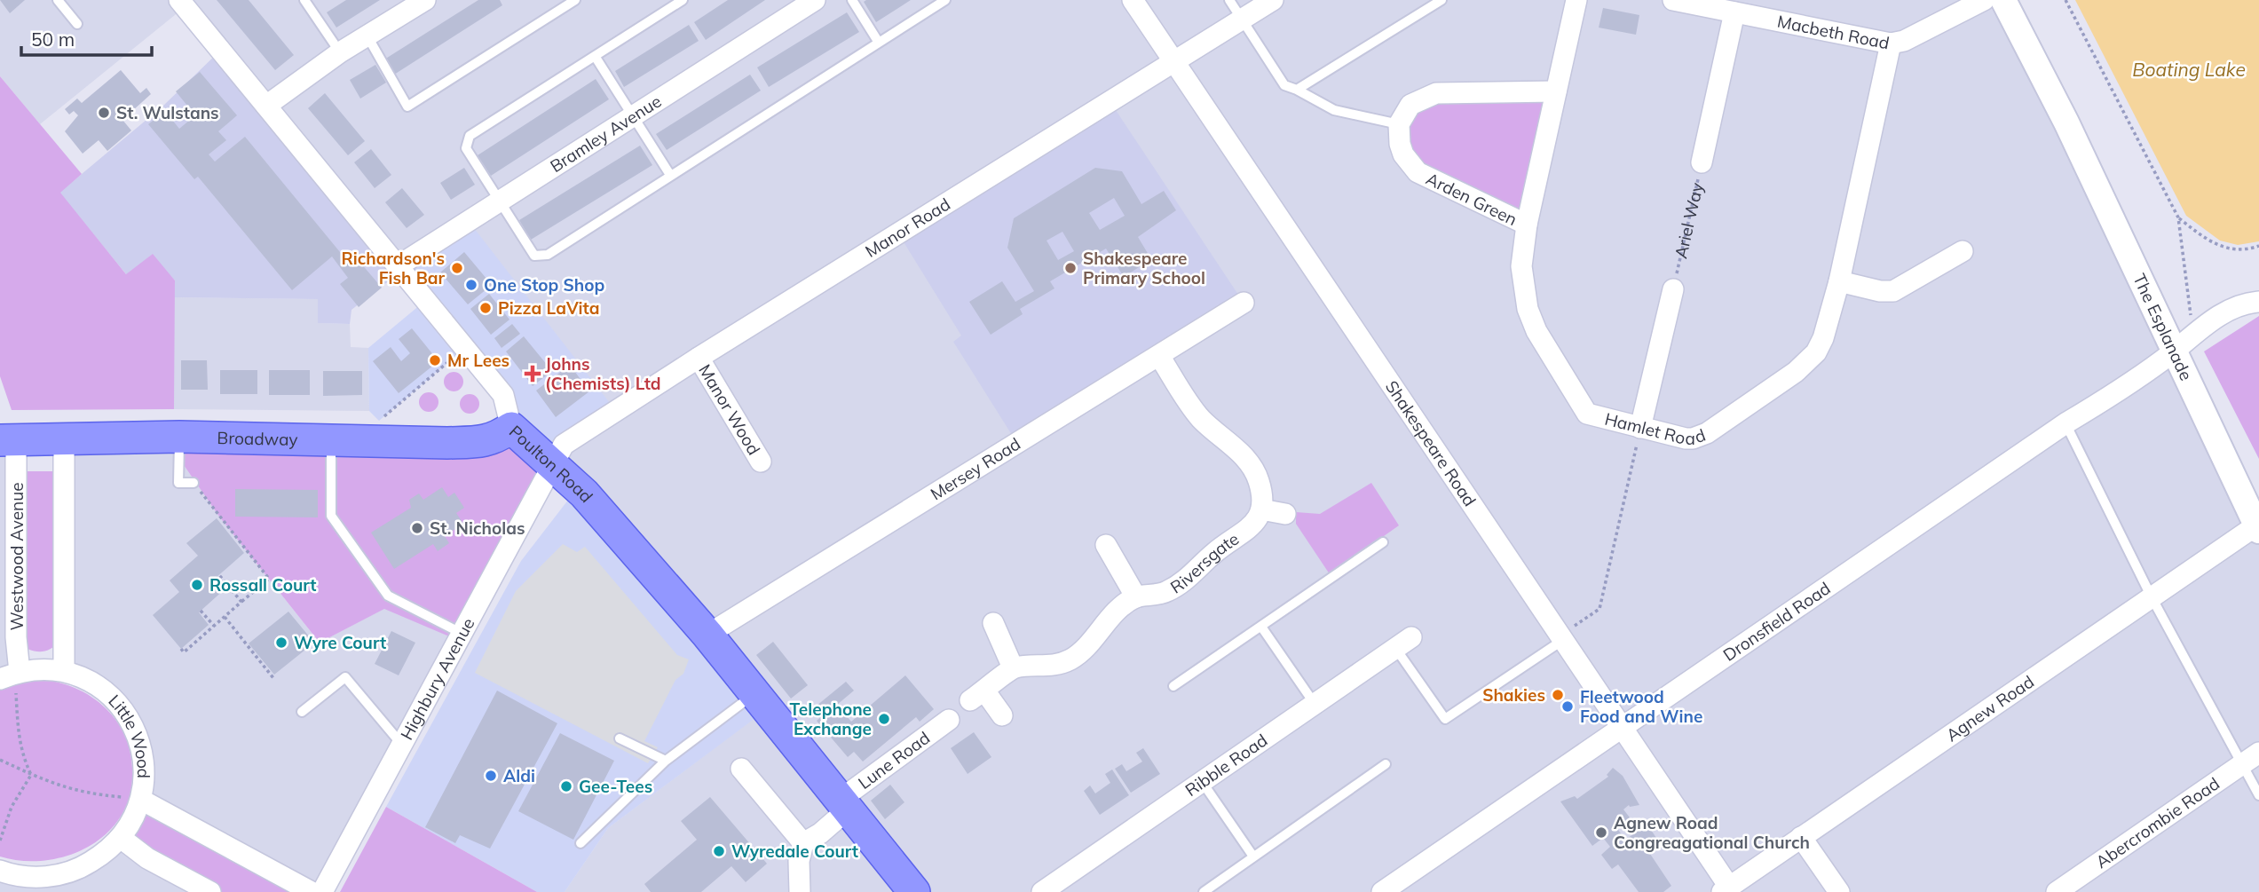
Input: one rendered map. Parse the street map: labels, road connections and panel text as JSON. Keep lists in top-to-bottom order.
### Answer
{
  "streets": {
    "main road": ["Broadway", "Poulton Road"],
    "street": [
      "Macbeth Road",
      "Bramley Avenue",
      "Arden Green",
      "Ariel Way",
      "Manor Road",
      "The Esplanade",
      "Manor Wood",
      "Hamlet Road",
      "Shakespeare Road",
      "Mersey Road",
      "Westwood Avenue",
      "Riversgate",
      "Dronsfield Road",
      "Highbury Avenue",
      "Agnew Road",
      "Little Wood",
      "Lune Road",
      "Ribble Road",
      "Abercrombie Road"
    ]
  },
  "crossings": [
    ["Macbeth Road", "Ariel Way"],
    ["Macbeth Road", "Hamlet Road"],
    ["Bramley Avenue", "Poulton Road"],
    ["Arden Green", "Hamlet Road"],
    ["Manor Road", "Manor Wood"],
    ["Manor Road", "Shakespeare Road"],
    ["Manor Road", "Poulton Road"],
    ["Manor Road", "Highbury Avenue"],
    ["The Esplanade", "Dronsfield Road"],
    ["The Esplanade", "Agnew Road"],
    ["Broadway", "Poulton Road"],
    ["Broadway", "Westwood Avenue"],
    ["Shakespeare Road", "Dronsfield Road"],
    ["Shakespeare Road", "Agnew Road"],
    ["Poulton Road", "Mersey Road"],
    ["Poulton Road", "Highbury Avenue"],
    ["Poulton Road", "Lune Road"],
    ["Westwood Avenue", "Little Wood"]
  ],
  "water": ["Boating Lake"],
  "places": {
    "other": [
      "St. Wulstans",
      "Richardson's Fish Bar",
      "Shakespeare Primary School",
      "One Stop Shop",
      "Pizza LaVita",
      "Mr Lees",
      "St. Nicholas",
      "Rossall Court",
      "Wyre Court",
      "Shakies",
      "Fleetwood Food and Wine",
      "Telephone Exchange",
      "Aldi",
      "Gee-Tees",
      "Agnew Road Congreagational Church",
      "Wyredale Court"
    ],
    "health": ["Johns (Chemists) Ltd"]
  },
  "scale_bar": "50 m"
}
